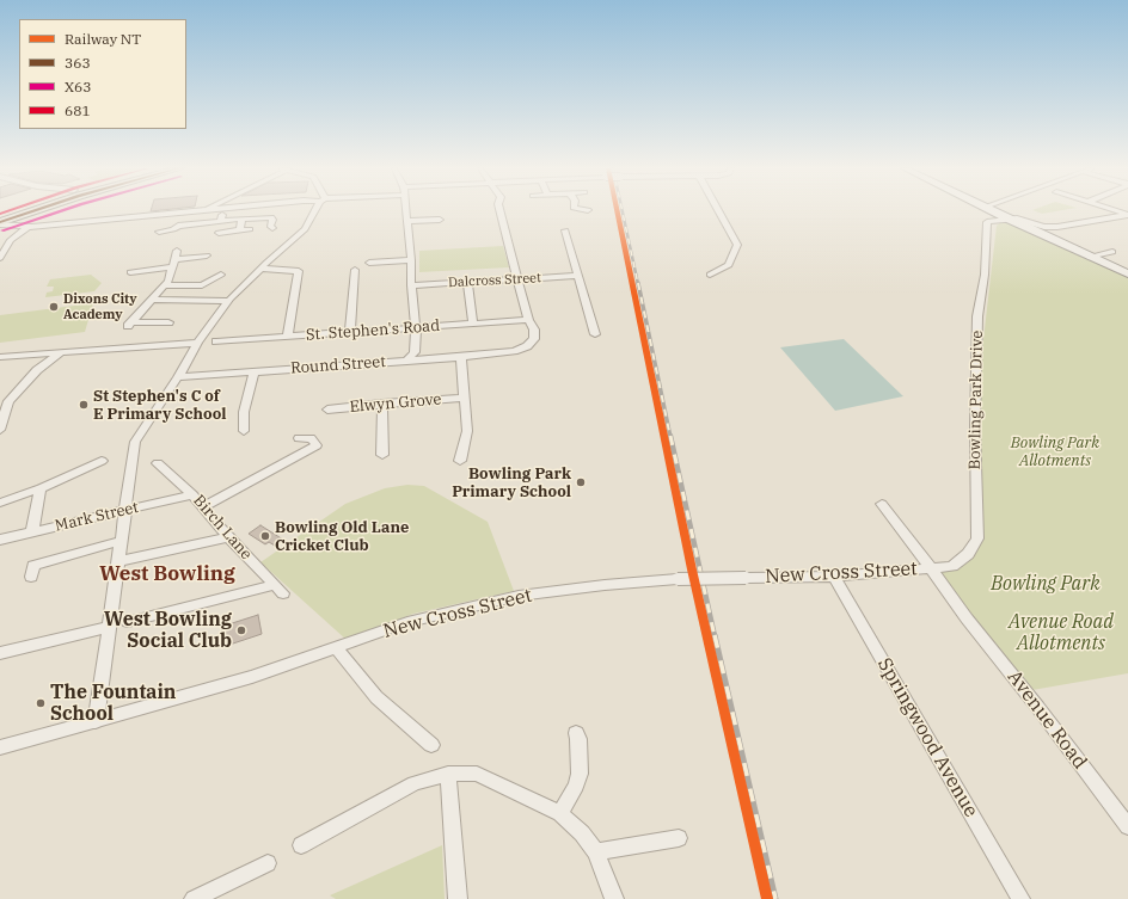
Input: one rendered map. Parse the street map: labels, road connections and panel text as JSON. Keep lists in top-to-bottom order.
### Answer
{
  "streets": {
    "street": [
      "Dalcross Street",
      "St. Stephen's Road",
      "Round Street",
      "Bowling Park Drive",
      "Elwyn Grove",
      "Mark Street",
      "Birch Lane",
      "New Cross Street",
      "Avenue Road",
      "Springwood Avenue"
    ]
  },
  "crossings": [
    ["St. Stephen's Road", "Round Street"],
    ["Bowling Park Drive", "New Cross Street"],
    ["Bowling Park Drive", "Avenue Road"],
    ["Mark Street", "Birch Lane"],
    ["New Cross Street", "Avenue Road"],
    ["New Cross Street", "Springwood Avenue"]
  ],
  "districts": ["West Bowling"],
  "parks": ["Bowling Park Allotments", "Bowling Park", "Avenue Road Allotments"],
  "places": [
    "Dixons City Academy",
    "St Stephen's C of E Primary School",
    "Bowling Park Primary School",
    "Bowling Old Lane Cricket Club",
    "West Bowling Social Club",
    "The Fountain School"
  ],
  "lines": [
    "rail line NT",
    "transit line 363",
    "transit line X63",
    "transit line 681"
  ],
  "legend": [
    "Railway NT",
    "363",
    "X63",
    "681"
  ]
}
